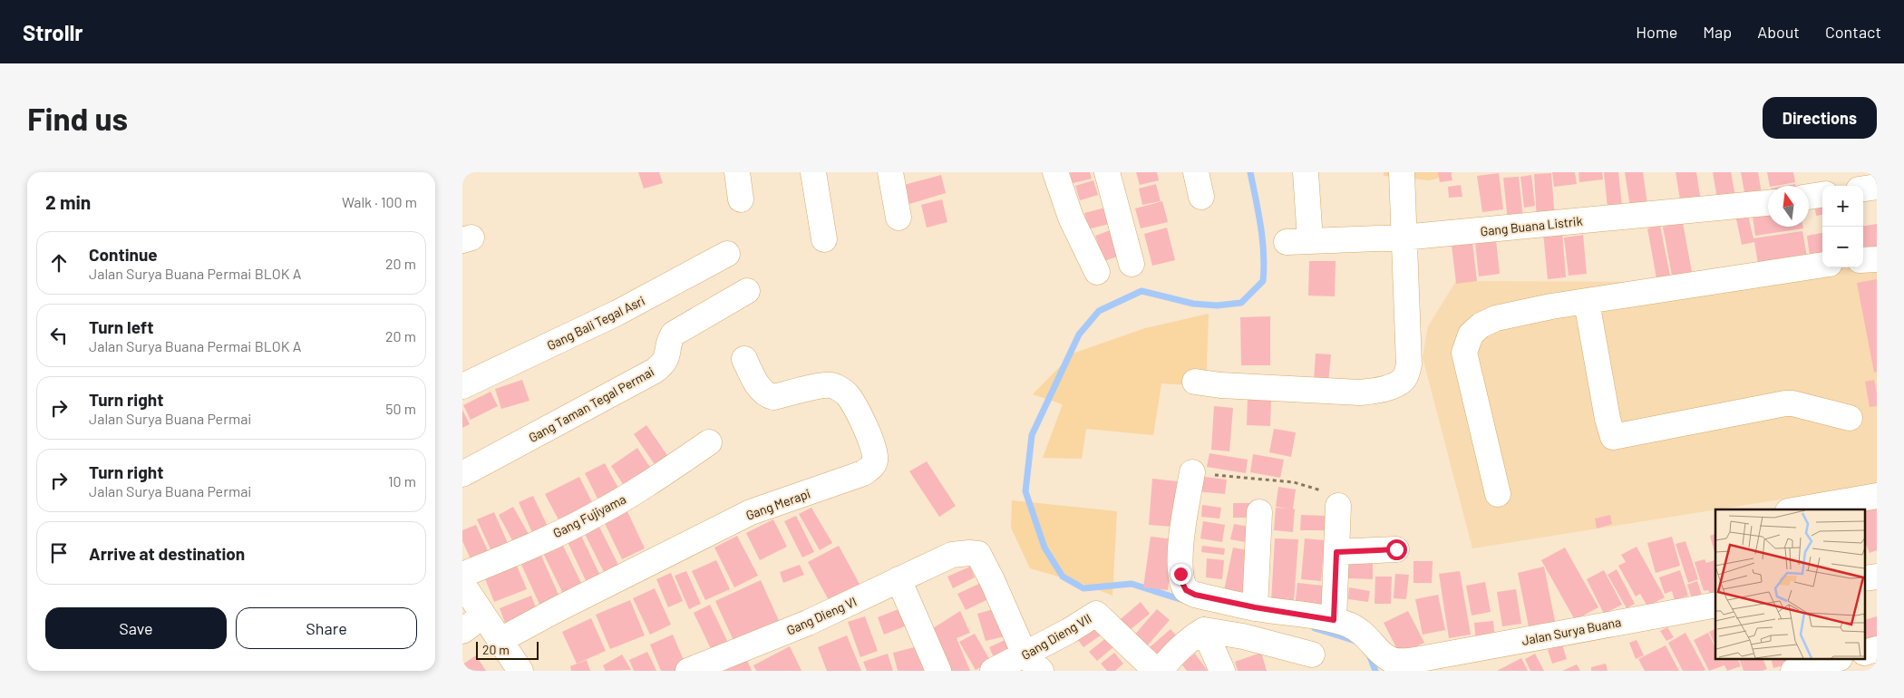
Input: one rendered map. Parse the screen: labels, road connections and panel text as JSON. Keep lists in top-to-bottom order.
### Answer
{
  "streets": {
    "street": [
      "Gang Buana Listrik",
      "Gang Bali Tegal Asri",
      "Gang Taman Tegal Permai",
      "Gang Merapi",
      "Gang Fujiyama",
      "Gang Dieng VI",
      "Jalan Surya Buana",
      "Gang Dieng VII"
    ]
  },
  "crossings": [
    ["Gang Dieng VI", "Gang Dieng VII"]
  ],
  "scale_bar": "20 m",
  "north": "top",
  "page": {
    "header": "Strollr",
    "nav": [
      "Home",
      "Map",
      "About",
      "Contact"
    ],
    "buttons": [
      "Directions",
      ["Save", "Share"]
    ],
    "title": "Find us",
    "heading": ["2 min", "Walk · 100 m"],
    "map_buttons": ["+", "−"],
    "list": [
      ["Continue", "Jalan Surya Buana Permai BLOK A", "20 m"],
      ["Turn left", "Jalan Surya Buana Permai BLOK A", "20 m"],
      ["Turn right", "Jalan Surya Buana Permai", "50 m"],
      ["Turn right", "Jalan Surya Buana Permai", "10 m"],
      "Arrive at destination"
    ],
    "scale": "20 m"
  }
}
